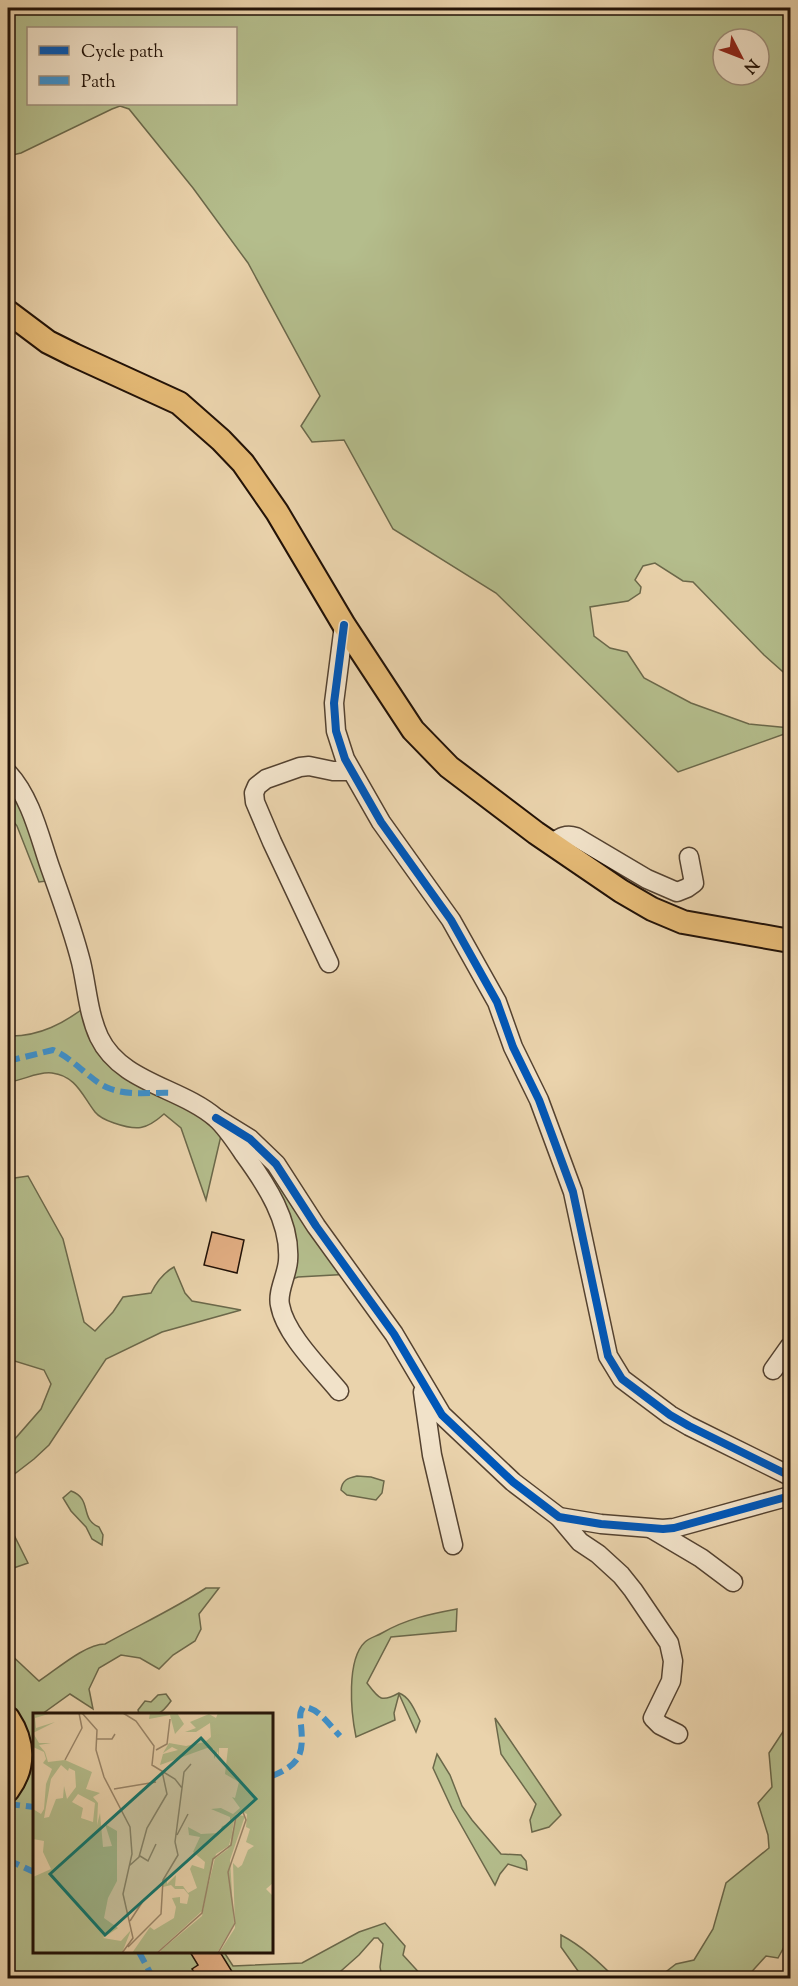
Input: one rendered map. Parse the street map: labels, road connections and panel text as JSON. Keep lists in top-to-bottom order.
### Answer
{
  "legend": ["Cycle path", "Path"],
  "north": "bottom right"
}
